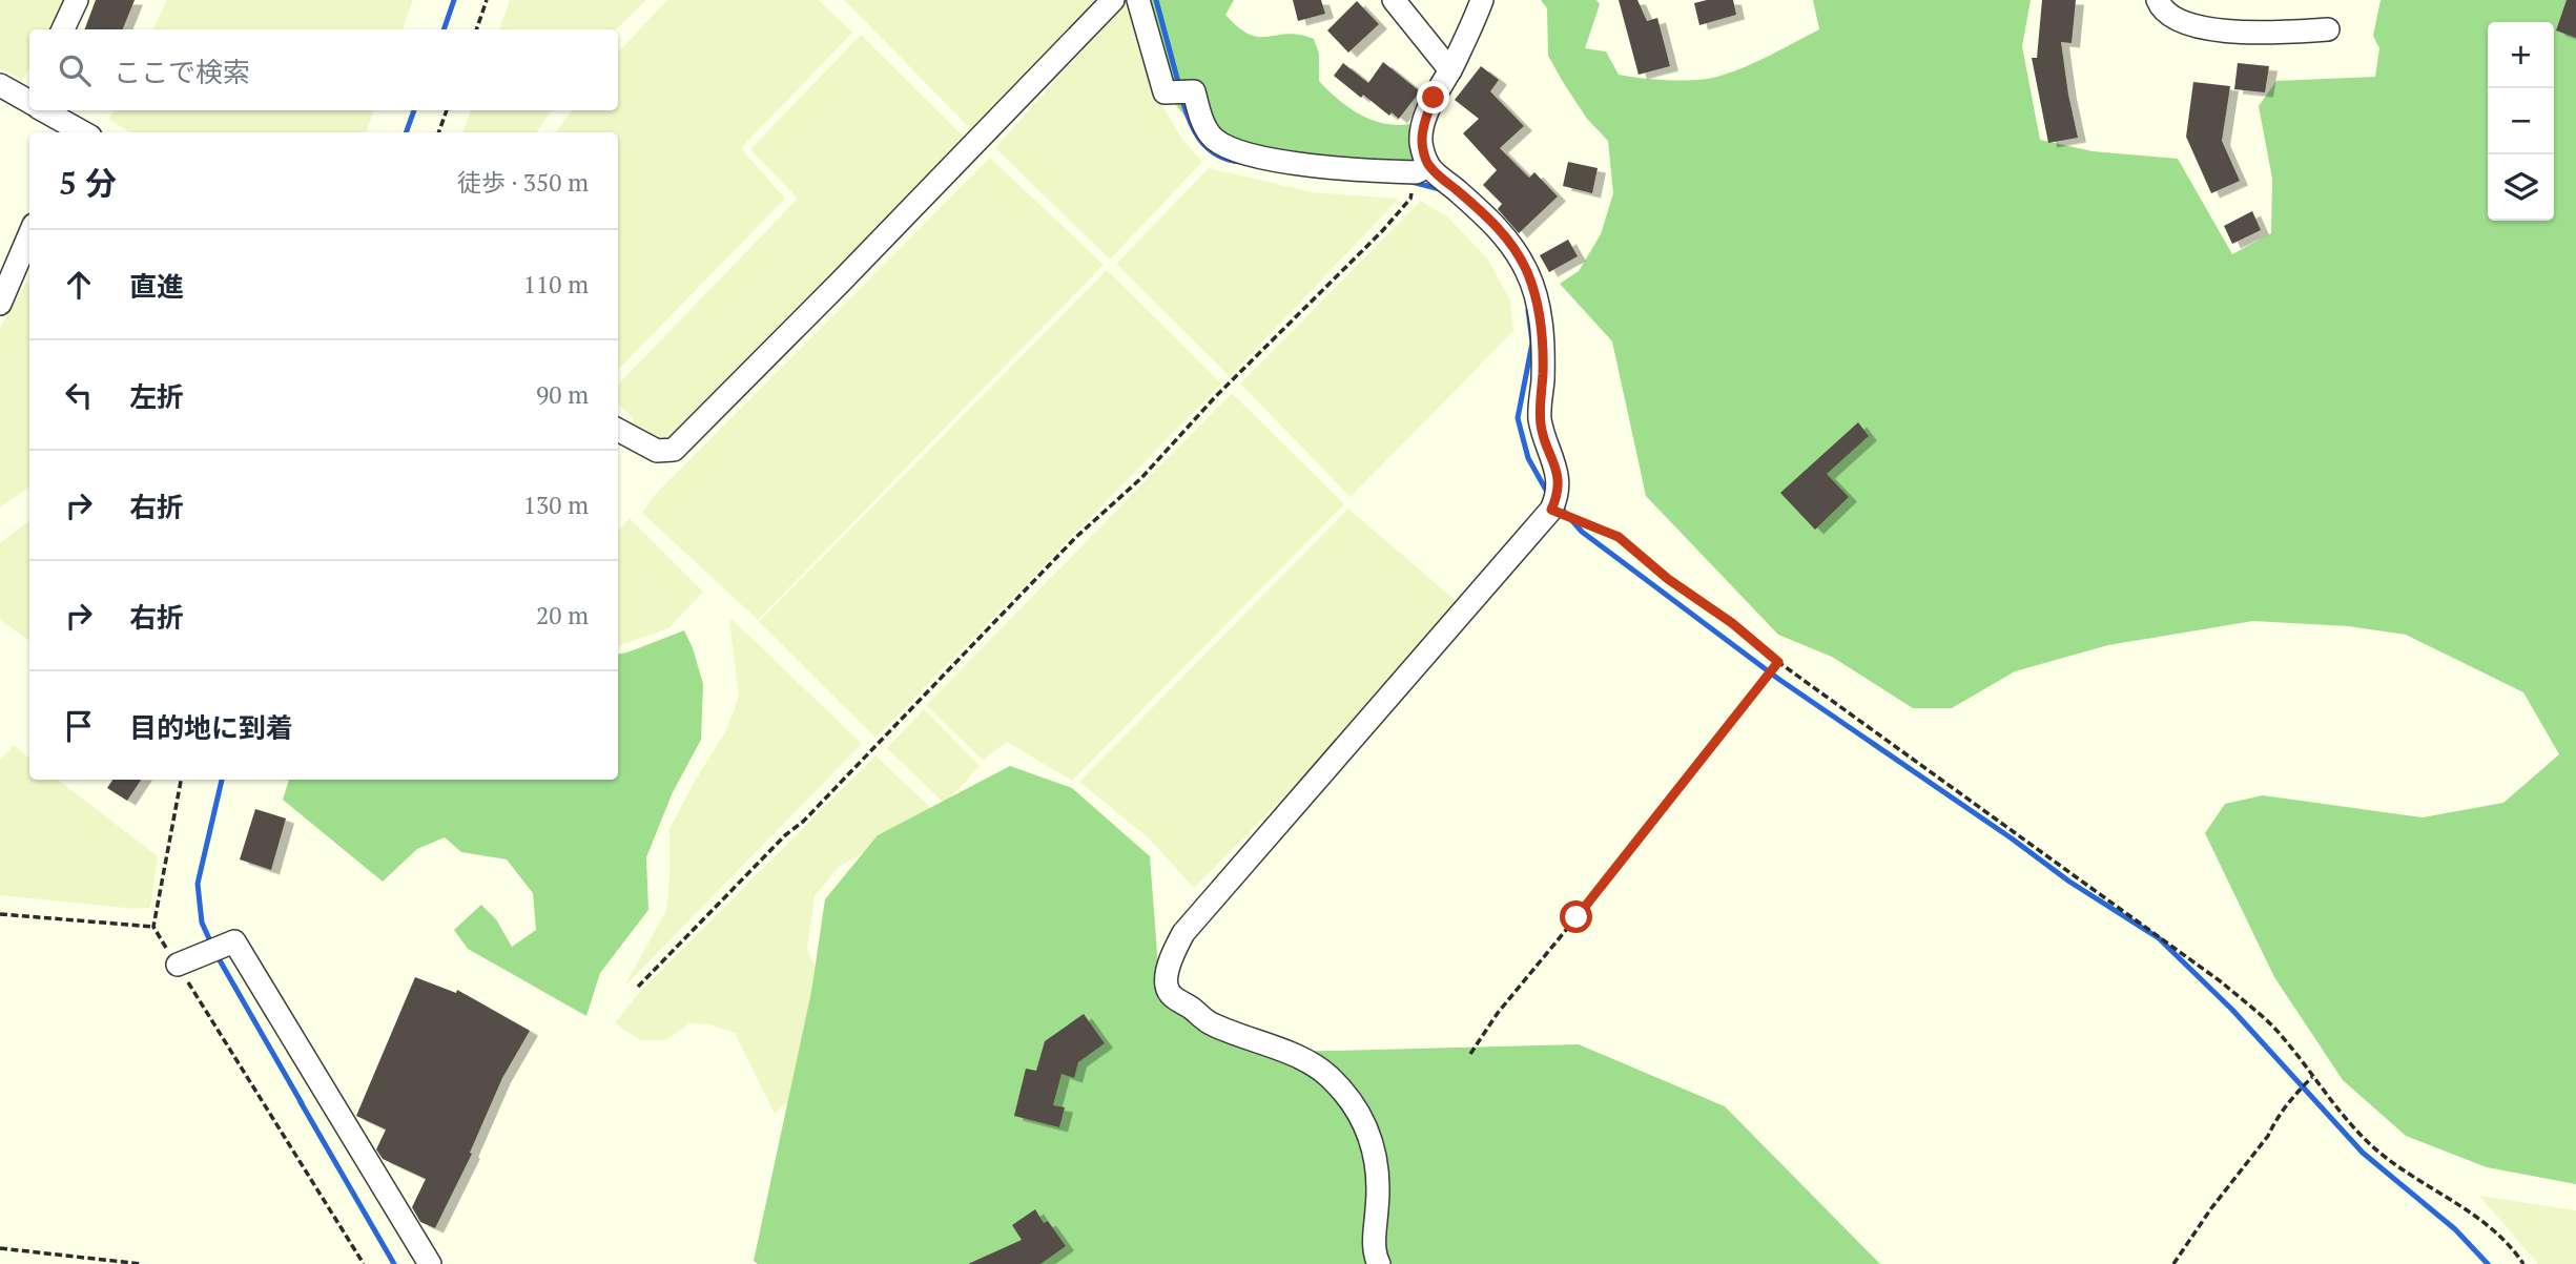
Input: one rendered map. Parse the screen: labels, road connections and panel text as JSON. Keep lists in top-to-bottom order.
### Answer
{
  "page": {
    "map_buttons": ["+", "−"],
    "search": "ここで検索",
    "heading": ["5 分", "徒歩 · 350 m"],
    "list": [
      ["直進", "110 m"],
      ["左折", "90 m"],
      ["右折", "130 m"],
      ["右折", "20 m"],
      "目的地に到着"
    ]
  }
}
